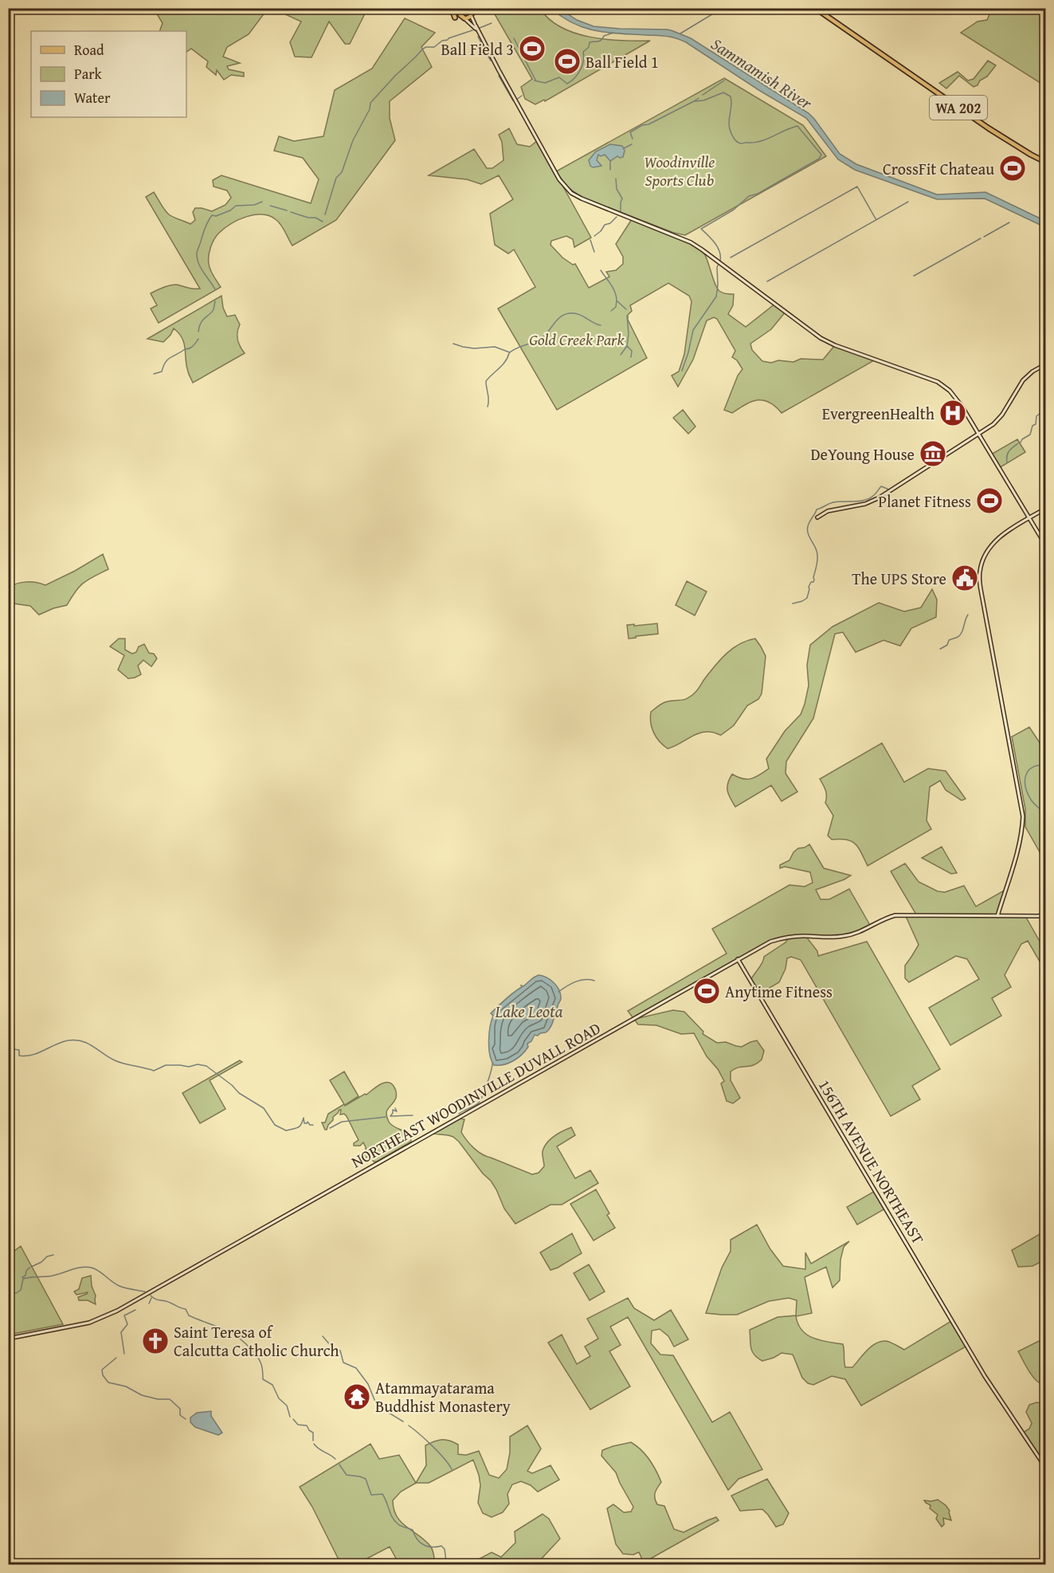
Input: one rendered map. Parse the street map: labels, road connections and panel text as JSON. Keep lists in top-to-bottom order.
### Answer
{
  "streets": {
    "main road": ["WA 202", "NORTHEAST WOODINVILLE DUVALL ROAD", "156TH AVENUE NORTHEAST"]
  },
  "crossings": [
    ["NORTHEAST WOODINVILLE DUVALL ROAD", "156TH AVENUE NORTHEAST"]
  ],
  "water": ["Sammamish River", "Lake Leota"],
  "parks": ["Woodinville Sports Club", "Gold Creek Park"],
  "places": {
    "sports": [
      "Ball Field 3",
      "Ball Field 1",
      "CrossFit Chateau",
      "Planet Fitness",
      "Anytime Fitness"
    ],
    "hospital": ["EvergreenHealth"],
    "museum": ["DeYoung House"],
    "public building": ["The UPS Store"],
    "church": ["Saint Teresa of Calcutta Catholic Church"],
    "temple": ["Atammayatarama Buddhist Monastery"]
  },
  "legend": ["Road", "Park", "Water"]
}
